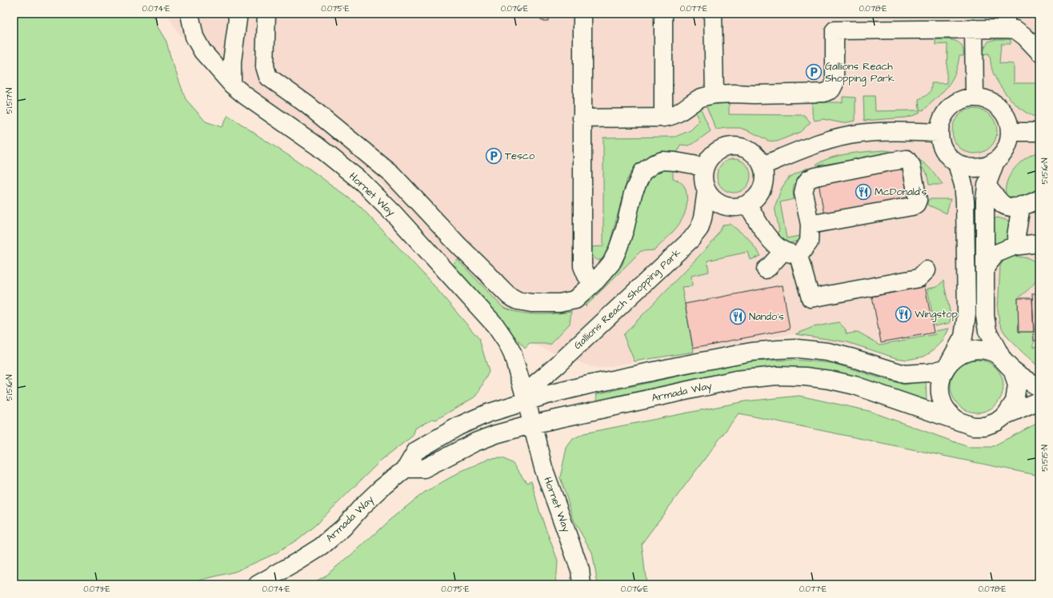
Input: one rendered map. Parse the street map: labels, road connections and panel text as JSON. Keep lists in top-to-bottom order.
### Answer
{
  "streets": {
    "street": ["Hornet Way", "Gallions Reach Shopping Park", "Armada Way"]
  },
  "crossings": [
    ["Hornet Way", "Gallions Reach Shopping Park"],
    ["Hornet Way", "Armada Way"],
    ["Gallions Reach Shopping Park", "Armada Way"]
  ],
  "places": {
    "parking": ["Gallions Reach Shopping Park", "Tesco"],
    "restaurant": ["McDonald's", "Wingstop", "Nando's"]
  },
  "coordinates": [
    "0.074°E",
    "0.075°E",
    "0.076°E",
    "0.077°E",
    "0.078°E",
    "51.517°N",
    "51.516°N",
    "51.515°N",
    "0.073°E"
  ]
}
